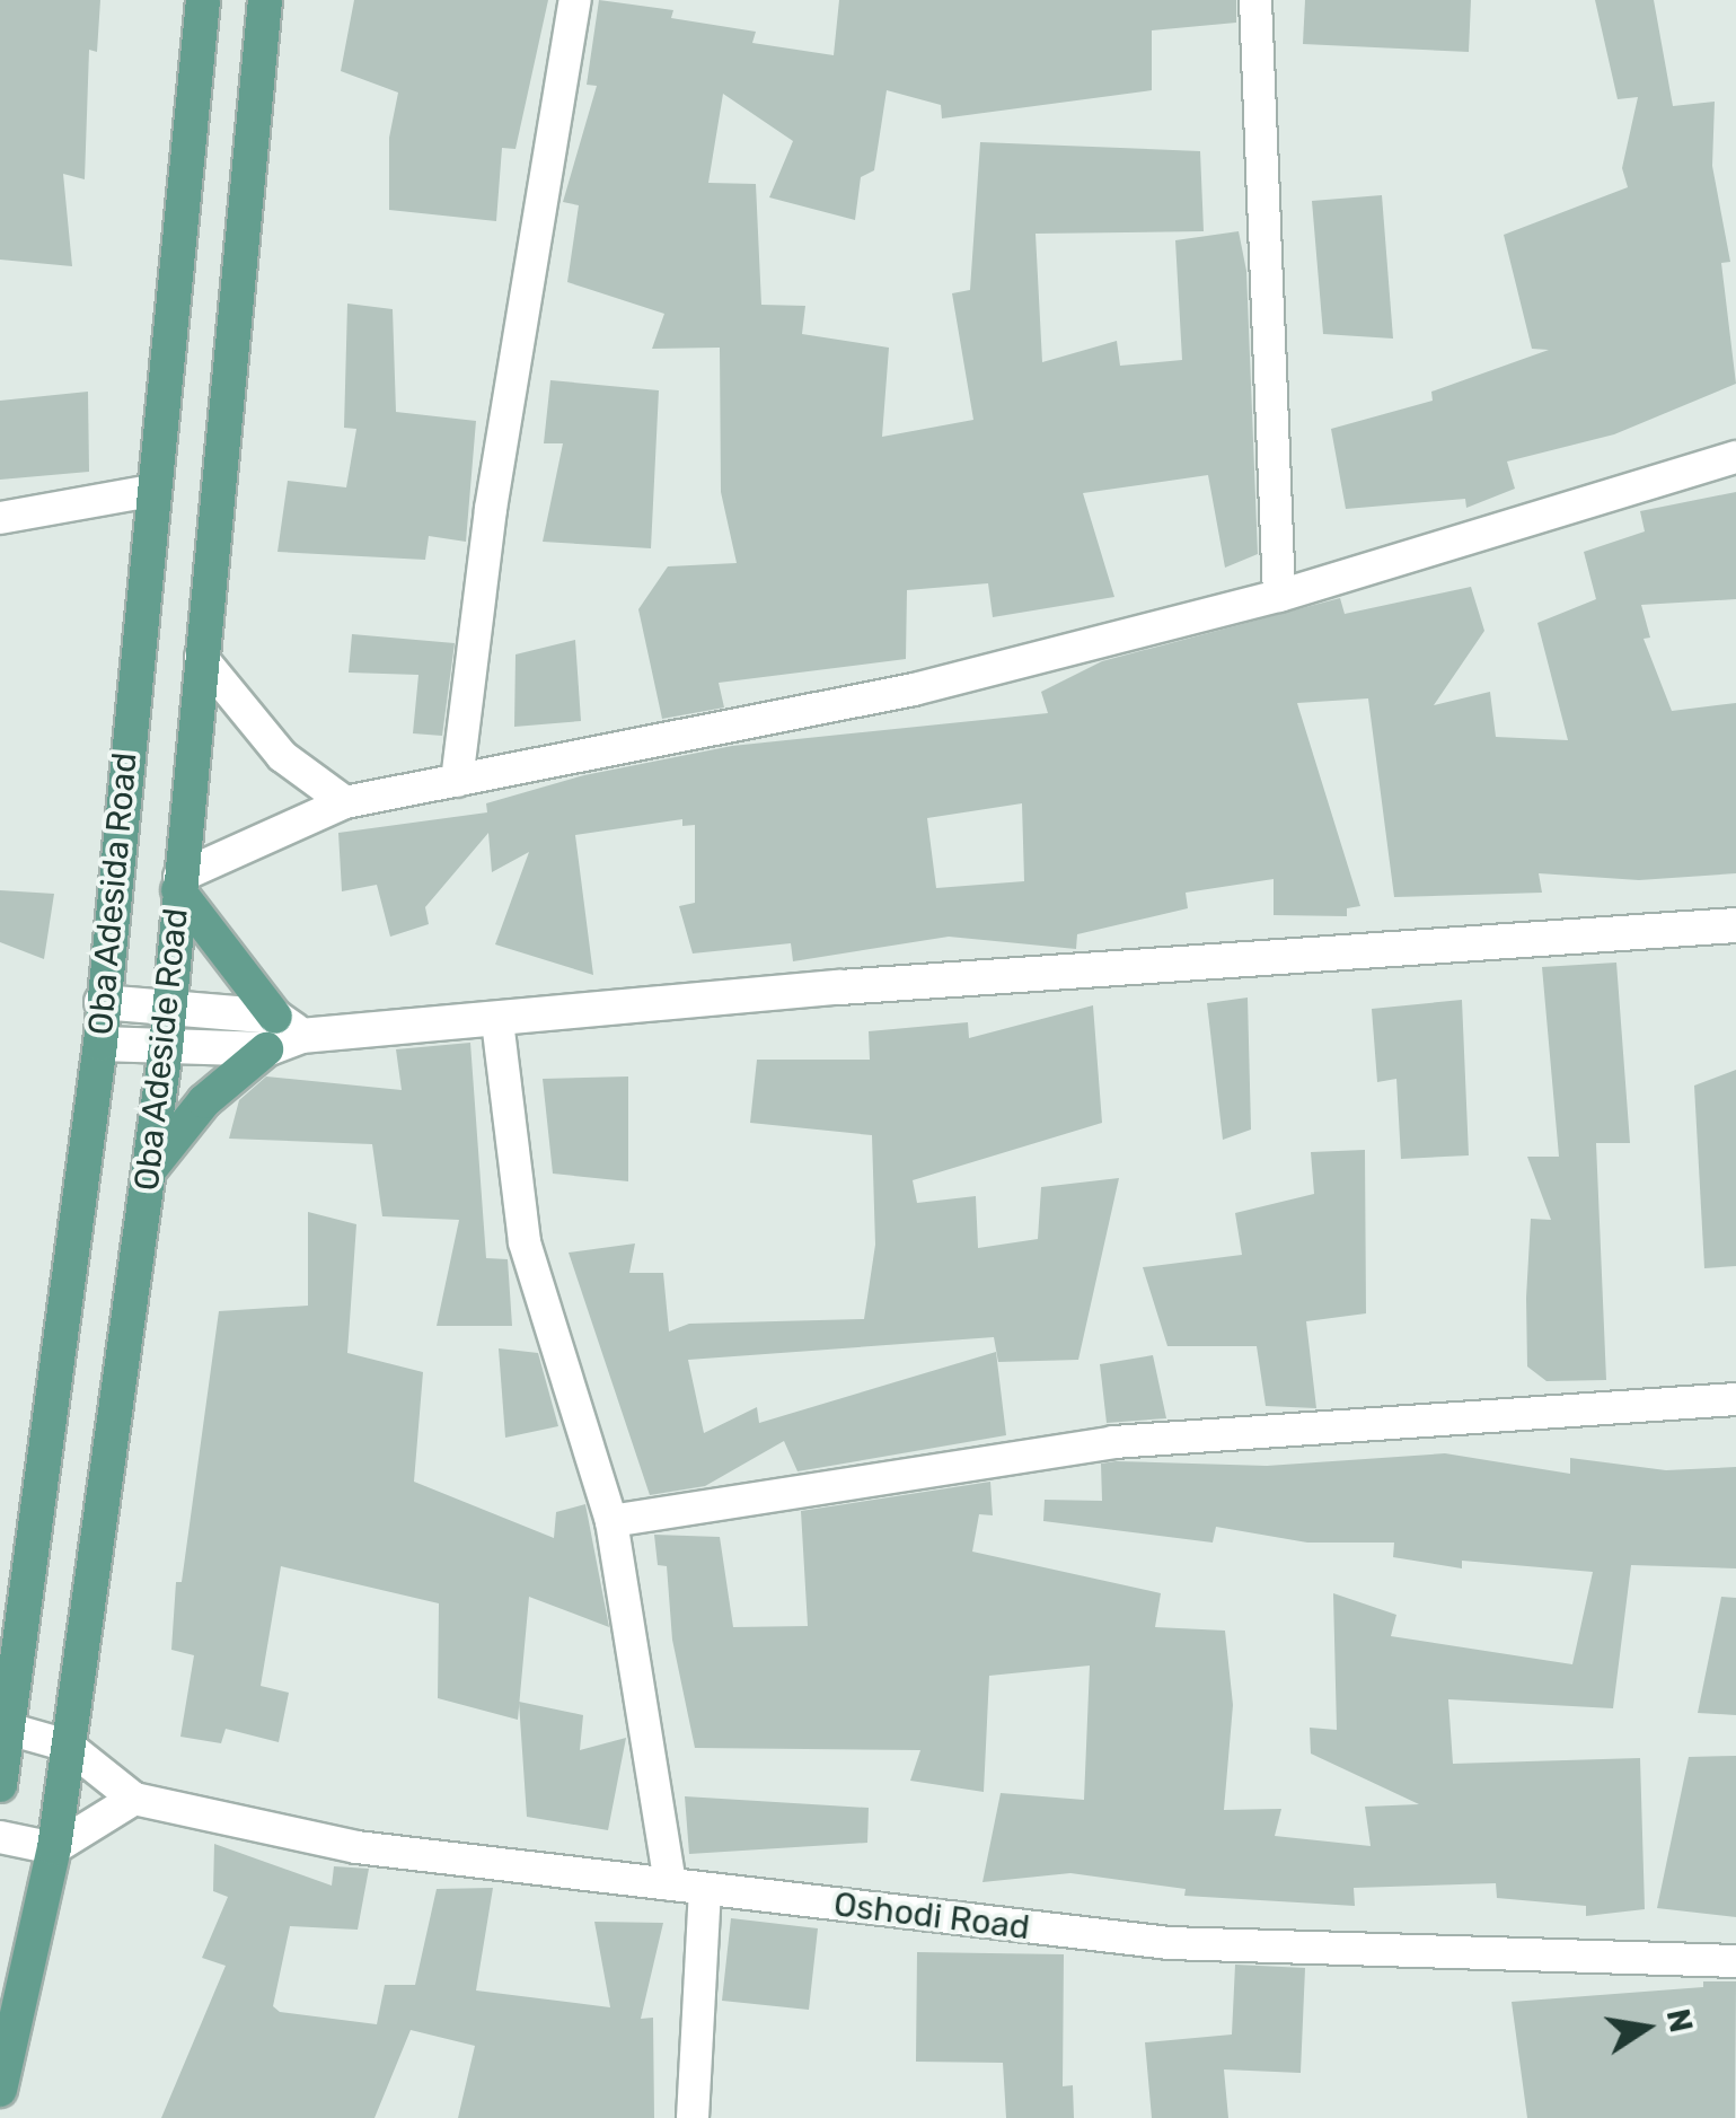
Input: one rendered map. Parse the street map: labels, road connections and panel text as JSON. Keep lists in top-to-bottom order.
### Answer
{
  "streets": {
    "main road": ["Oba Adesida Road", "Oba Adeside Road"],
    "street": ["Oshodi Road"]
  },
  "north": "right"
}
